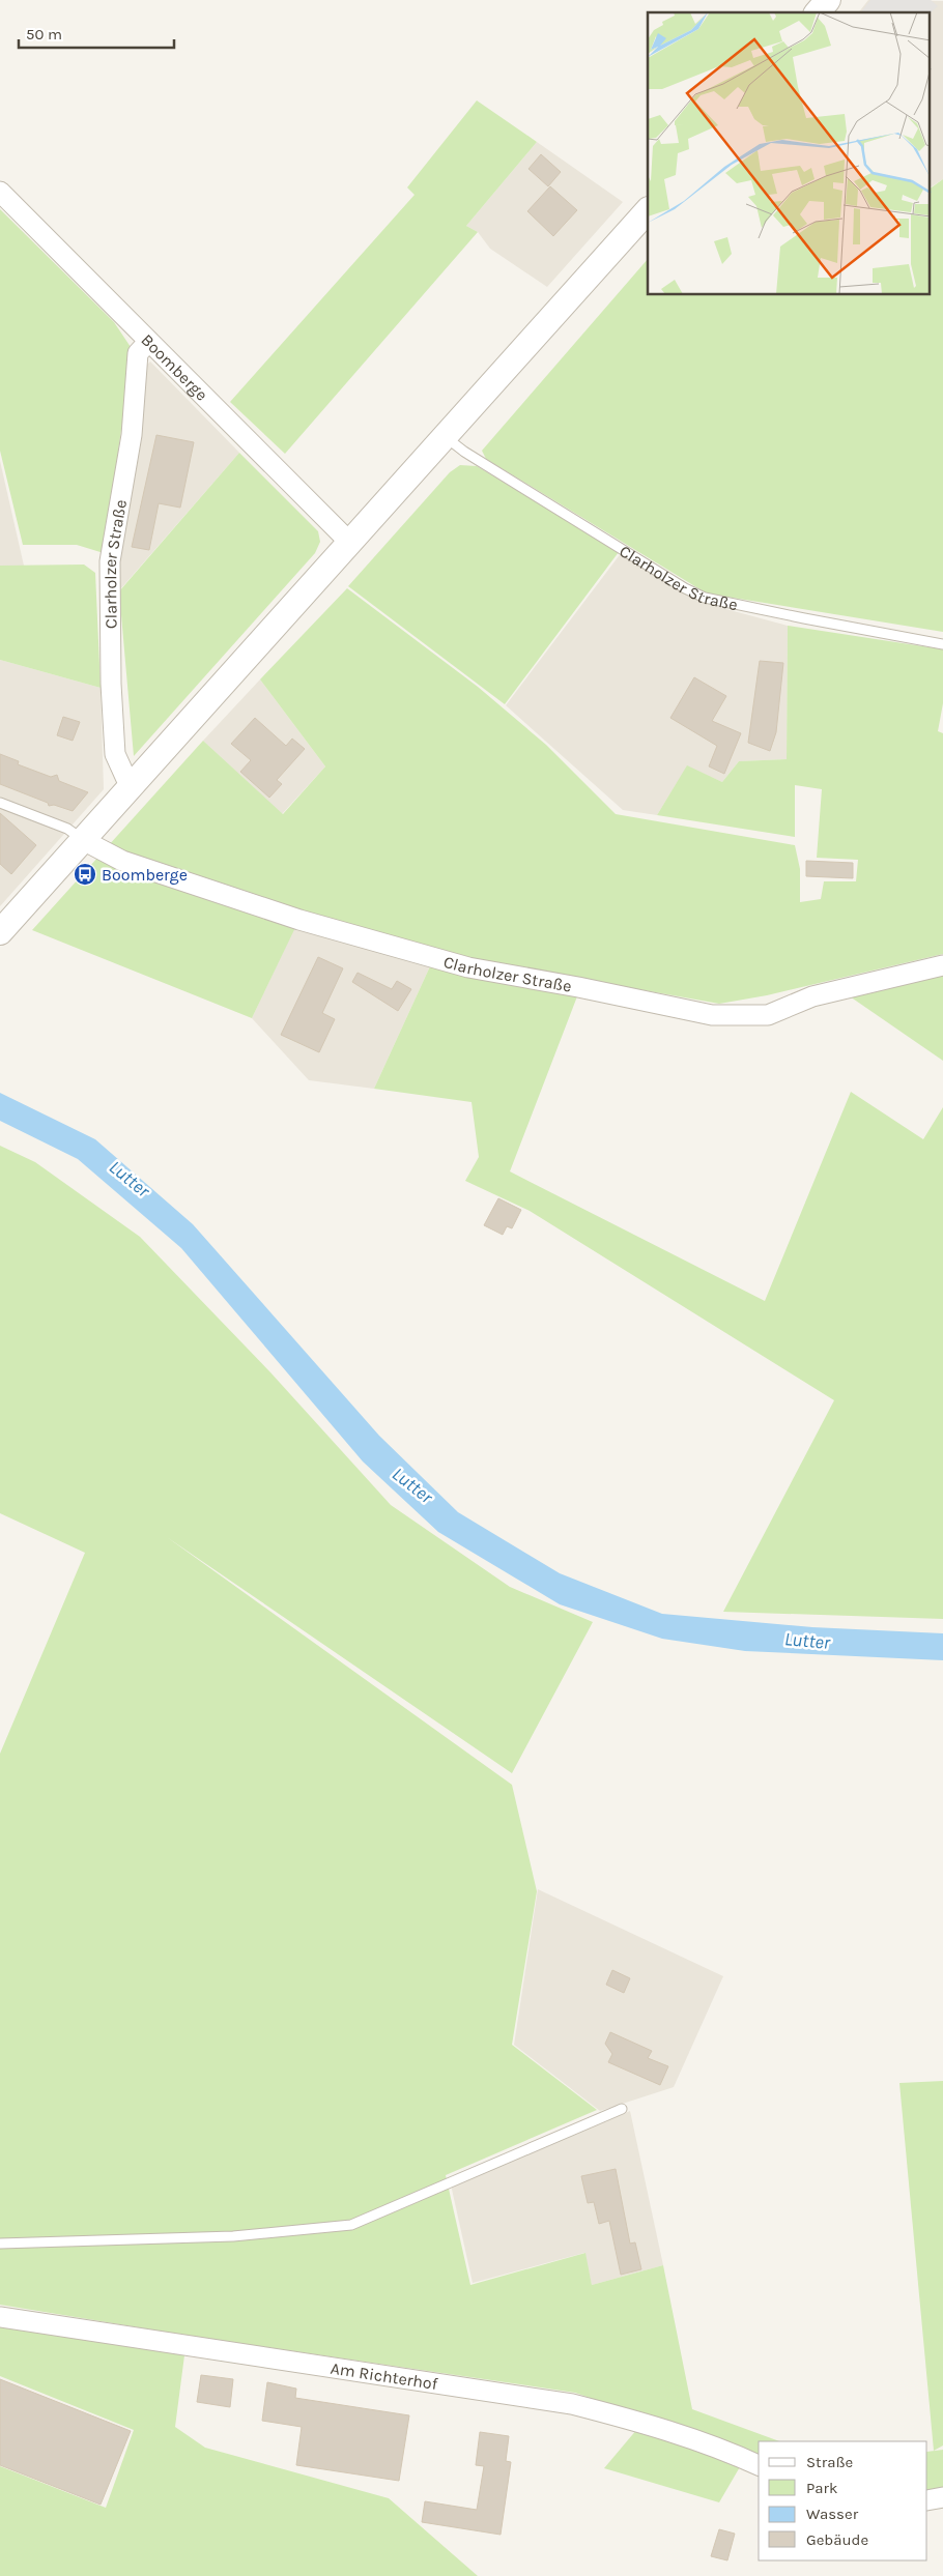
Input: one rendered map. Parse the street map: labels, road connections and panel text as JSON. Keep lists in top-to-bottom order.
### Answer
{
  "streets": {
    "street": ["Boomberge", "Clarholzer Straße", "Am Richterhof"]
  },
  "crossings": [
    ["Boomberge", "Clarholzer Straße"]
  ],
  "water": ["Lutter"],
  "places": {
    "bus stop": ["Boomberge"]
  },
  "legend": [
    "Straße",
    "Park",
    "Wasser",
    "Gebäude"
  ],
  "scale_bar": "50 m"
}
